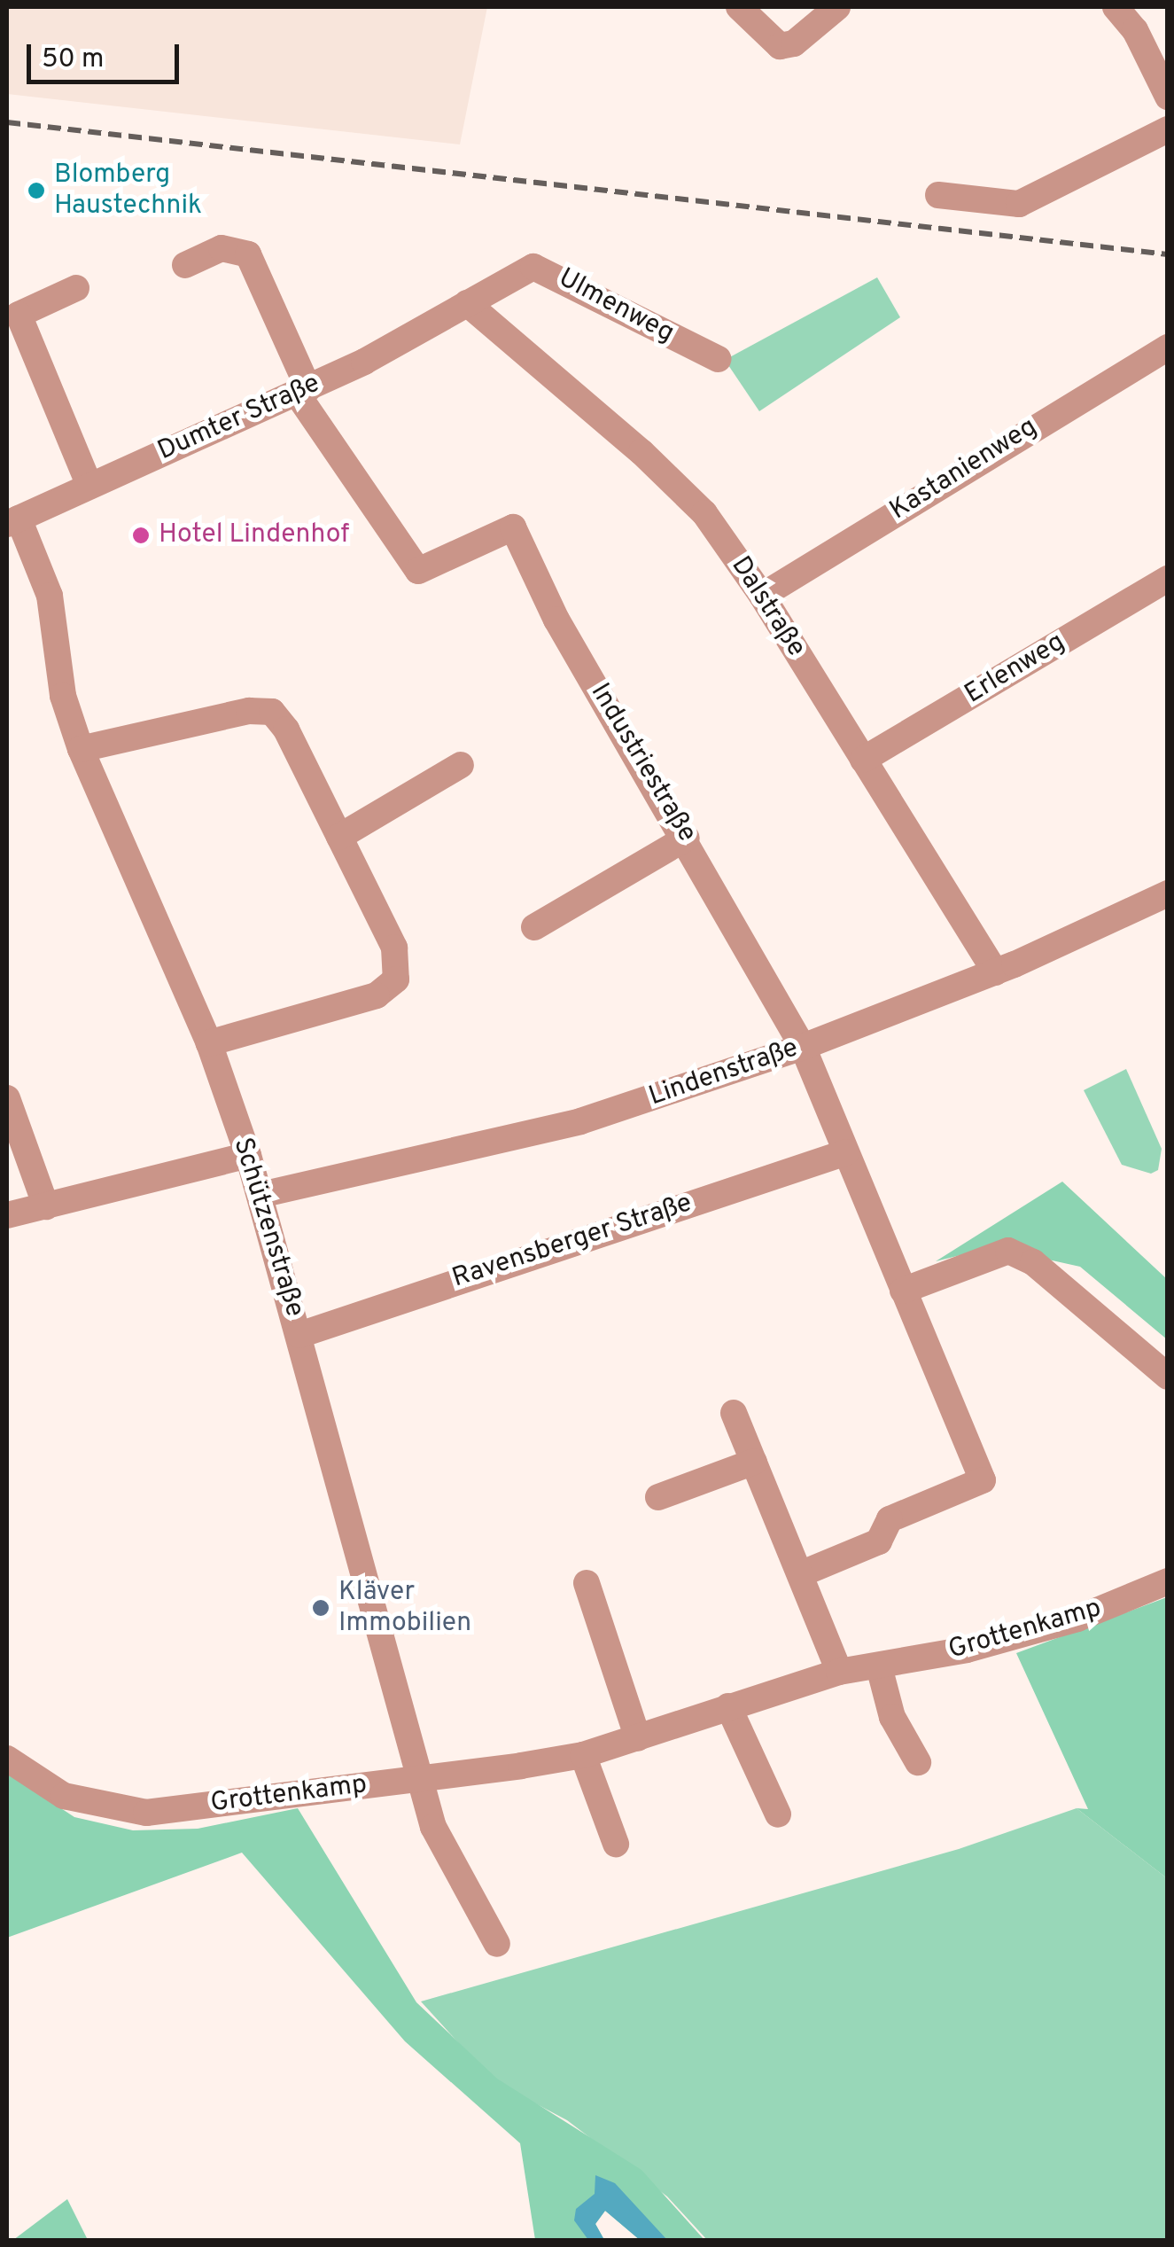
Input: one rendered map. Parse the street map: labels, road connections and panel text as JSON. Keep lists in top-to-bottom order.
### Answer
{
  "streets": {
    "street": [
      "Ulmenweg",
      "Dumter Straße",
      "Kastanienweg",
      "Dalstraße",
      "Erlenweg",
      "Industriestraße",
      "Lindenstraße",
      "Schützenstraße",
      "Ravensberger Straße",
      "Grottenkamp"
    ]
  },
  "crossings": [
    ["Ulmenweg", "Dumter Straße"],
    ["Ulmenweg", "Dalstraße"],
    ["Dumter Straße", "Dalstraße"],
    ["Dumter Straße", "Industriestraße"],
    ["Dumter Straße", "Schützenstraße"],
    ["Kastanienweg", "Dalstraße"],
    ["Dalstraße", "Erlenweg"],
    ["Dalstraße", "Lindenstraße"],
    ["Industriestraße", "Lindenstraße"],
    ["Industriestraße", "Ravensberger Straße"],
    ["Lindenstraße", "Schützenstraße"],
    ["Schützenstraße", "Ravensberger Straße"],
    ["Schützenstraße", "Grottenkamp"]
  ],
  "places": ["Blomberg Haustechnik", "Hotel Lindenhof", "Kläver Immobilien"],
  "scale_bar": "50 m"
}
